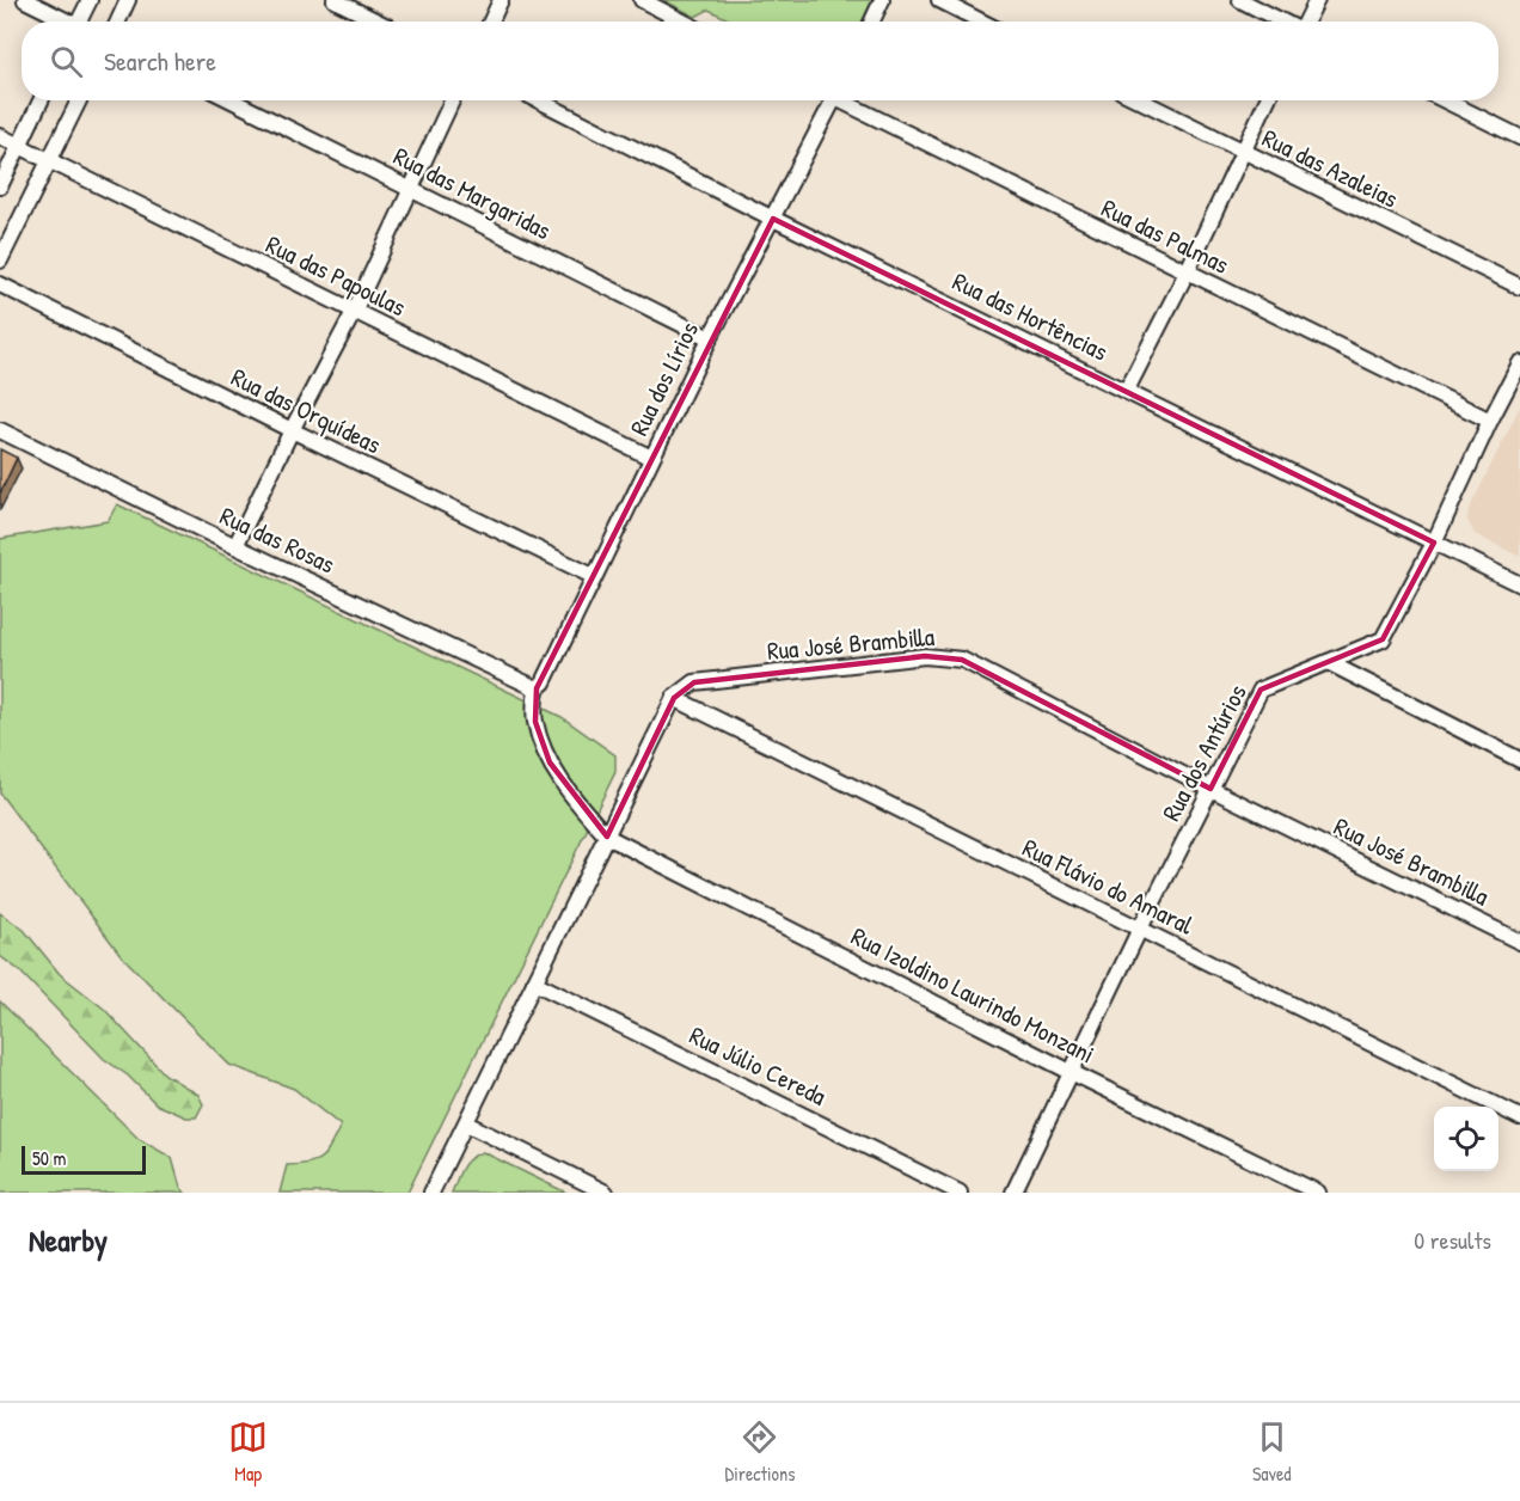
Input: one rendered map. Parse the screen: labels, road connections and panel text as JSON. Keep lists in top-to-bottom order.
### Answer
{
  "streets": {
    "street": [
      "Rua das Azaleias",
      "Rua das Margaridas",
      "Rua das Palmas",
      "Rua das Papoulas",
      "Rua das Hortências",
      "Rua dos Lírios",
      "Rua das Orquídeas",
      "Rua das Rosas",
      "Rua José Brambilla",
      "Rua dos Antúrios",
      "Rua Flávio do Amaral",
      "Rua Izoldino Laurindo Monzani",
      "Rua Júlio Cereda"
    ]
  },
  "crossings": [
    ["Rua das Margaridas", "Rua dos Lírios"],
    ["Rua das Palmas", "Rua dos Antúrios"],
    ["Rua das Papoulas", "Rua dos Lírios"],
    ["Rua das Hortências", "Rua dos Lírios"],
    ["Rua das Hortências", "Rua dos Antúrios"],
    ["Rua dos Lírios", "Rua das Orquídeas"],
    ["Rua dos Lírios", "Rua das Rosas"],
    ["Rua José Brambilla", "Rua dos Antúrios"],
    ["Rua José Brambilla", "Rua Flávio do Amaral"],
    ["Rua dos Antúrios", "Rua Flávio do Amaral"],
    ["Rua dos Antúrios", "Rua Izoldino Laurindo Monzani"]
  ],
  "scale_bar": "50 m",
  "page": {
    "search": "Search here",
    "scale": "50 m",
    "heading": ["Nearby", "0 results"],
    "nav": ["Map", "Directions", "Saved"]
  }
}
